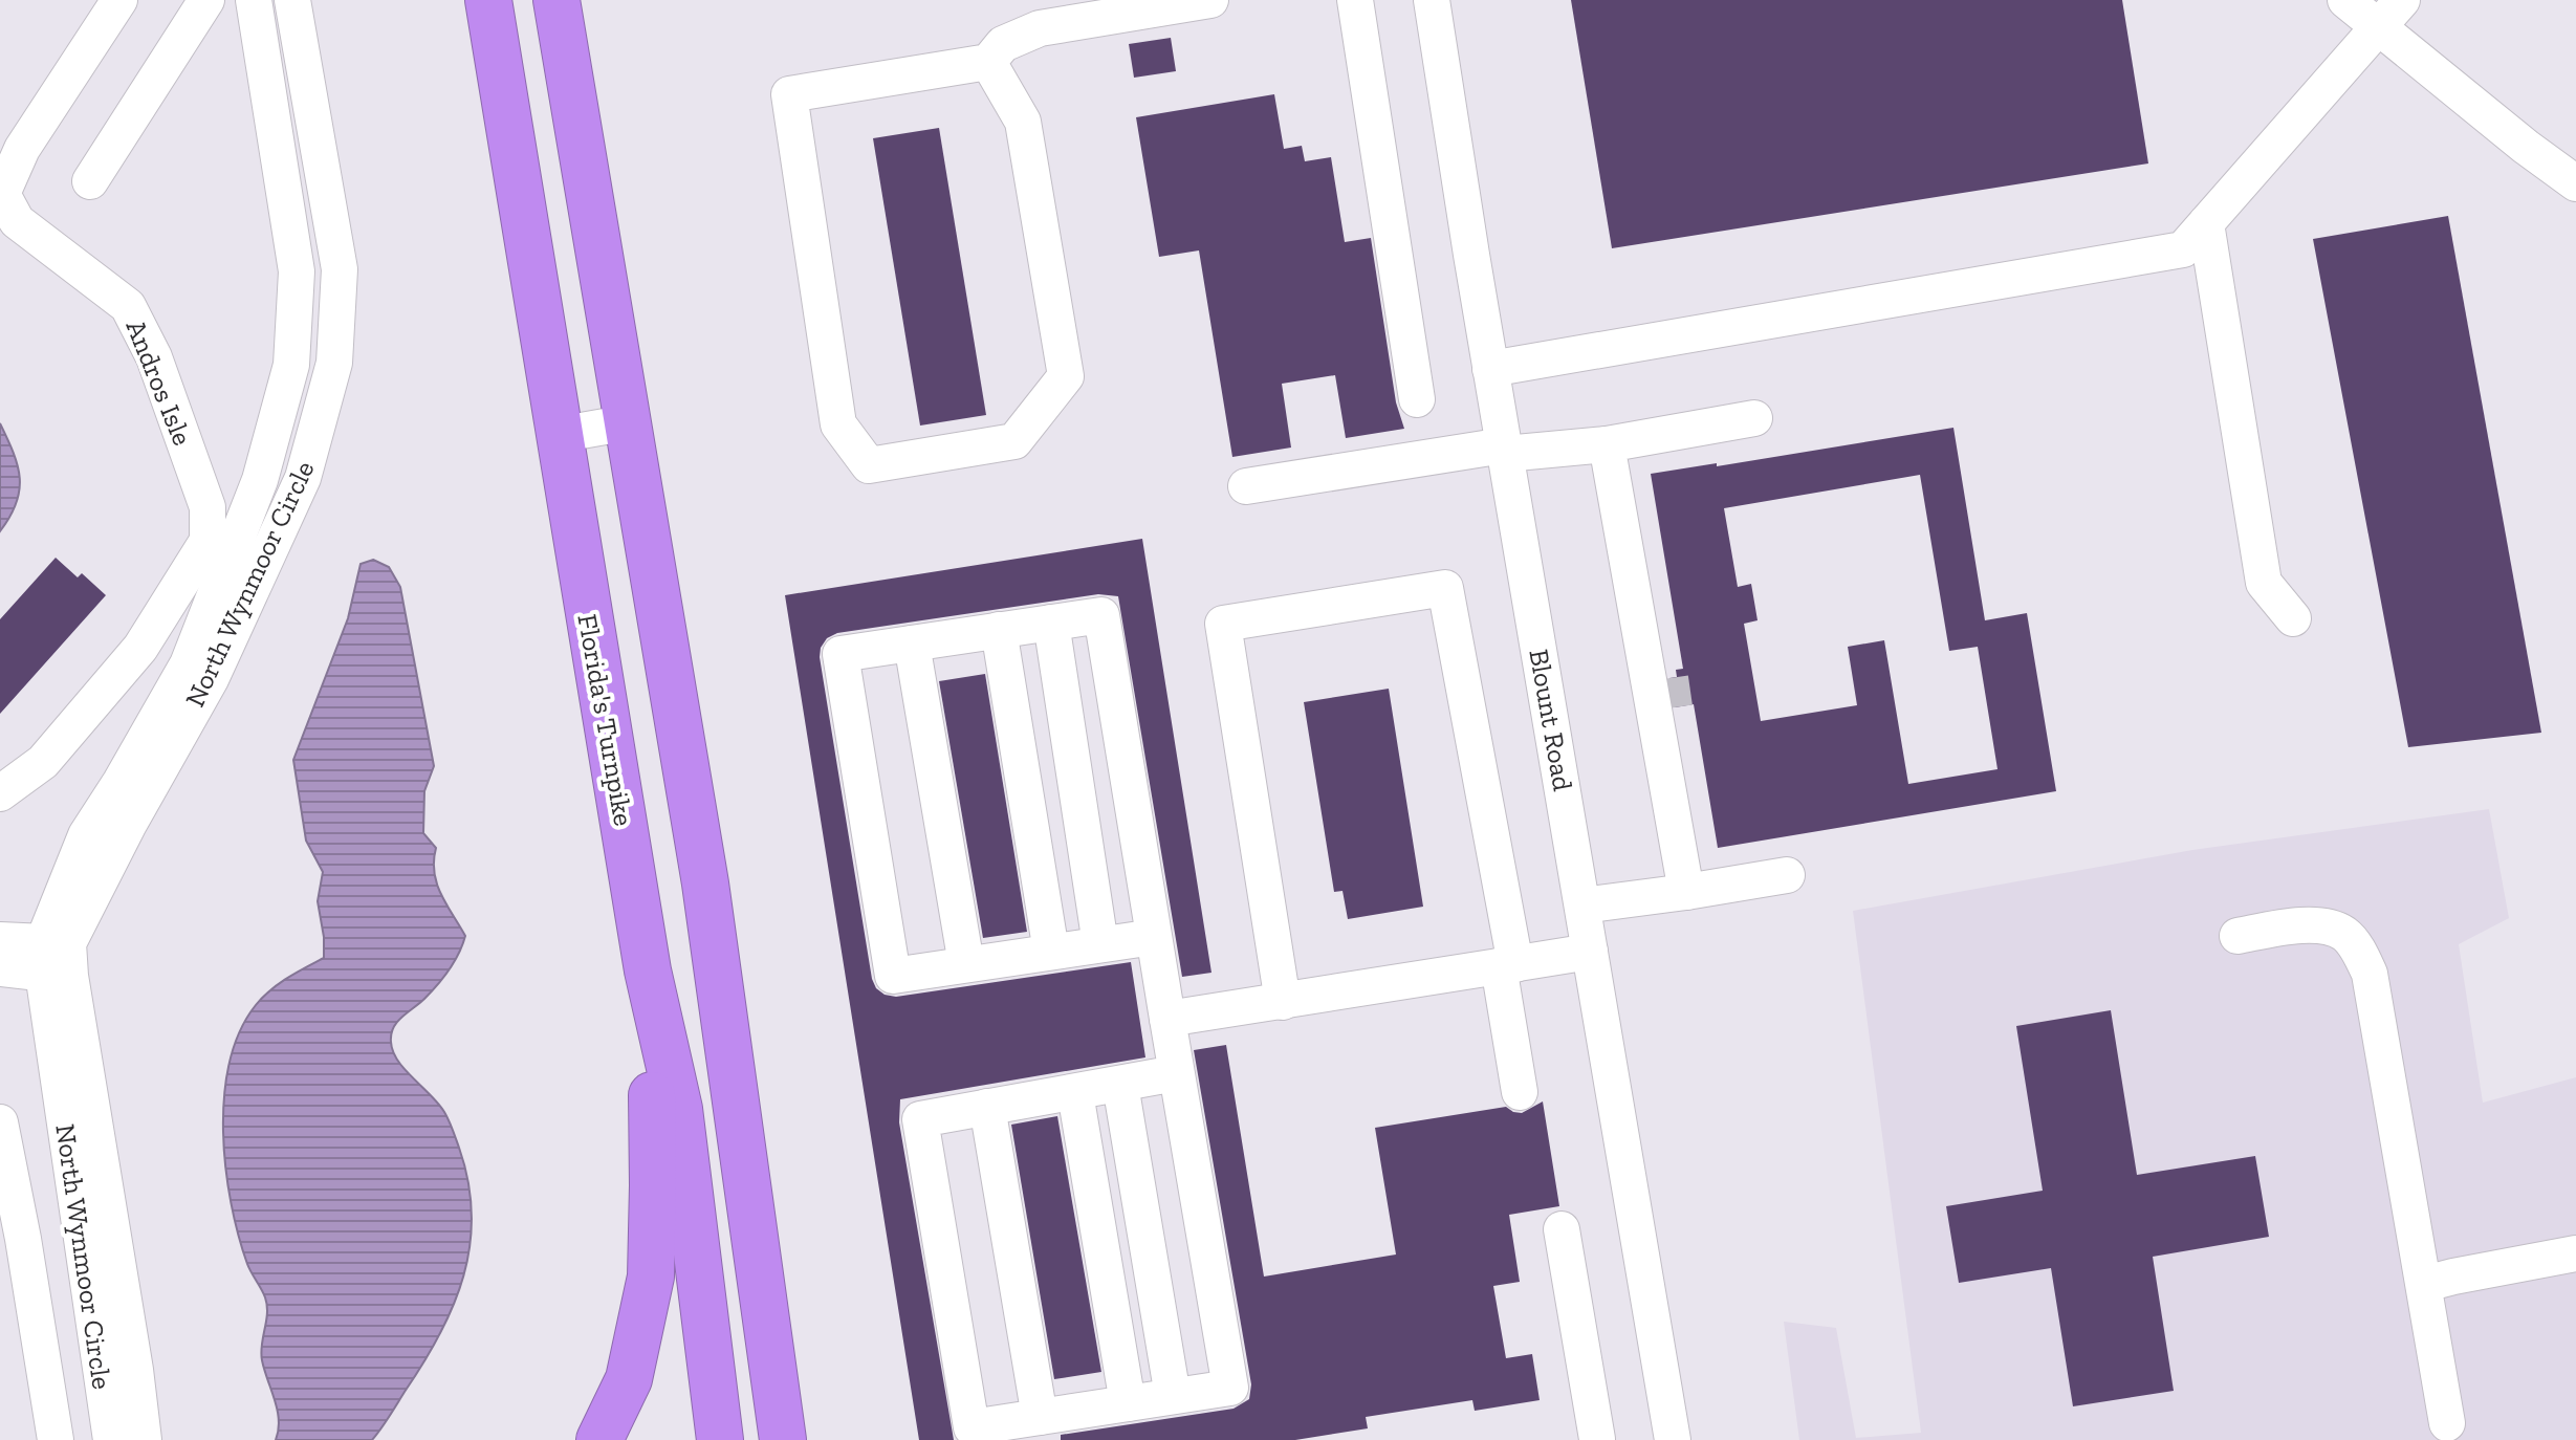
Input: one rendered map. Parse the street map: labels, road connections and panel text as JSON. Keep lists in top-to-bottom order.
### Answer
{
  "streets": {
    "highway": ["Florida's Turnpike"],
    "street": ["Andros Isle", "North Wynmoor Circle", "Blount Road"]
  }
}
